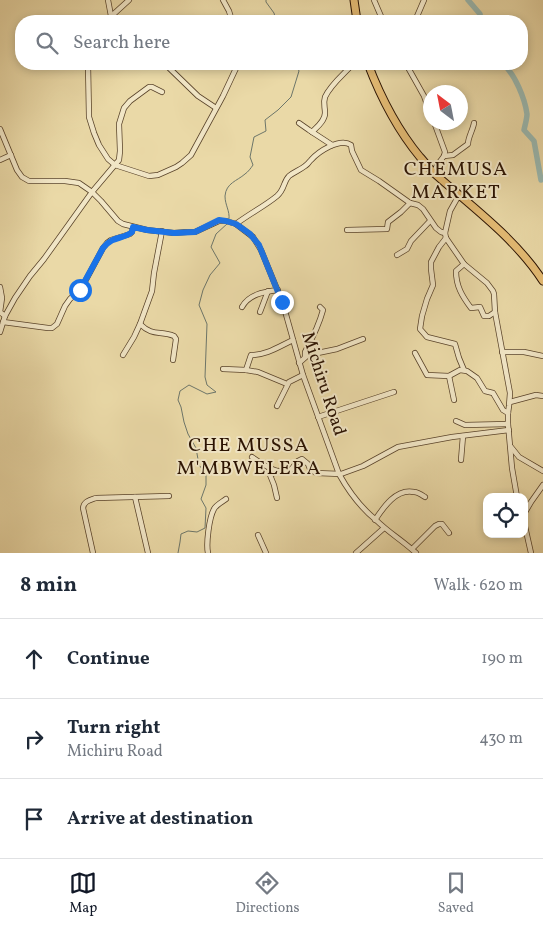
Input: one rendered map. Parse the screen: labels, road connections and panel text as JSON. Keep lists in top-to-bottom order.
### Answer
{
  "streets": {
    "street": ["Michiru Road"]
  },
  "districts": ["CHEMUSA MARKET", "CHE MUSSA M'MBWELERA"],
  "north": "top left",
  "page": {
    "search": "Search here",
    "heading": ["8 min", "Walk · 620 m"],
    "list": [
      ["Continue", "190 m"],
      ["Turn right", "Michiru Road", "430 m"],
      "Arrive at destination"
    ],
    "nav": ["Map", "Directions", "Saved"]
  }
}
